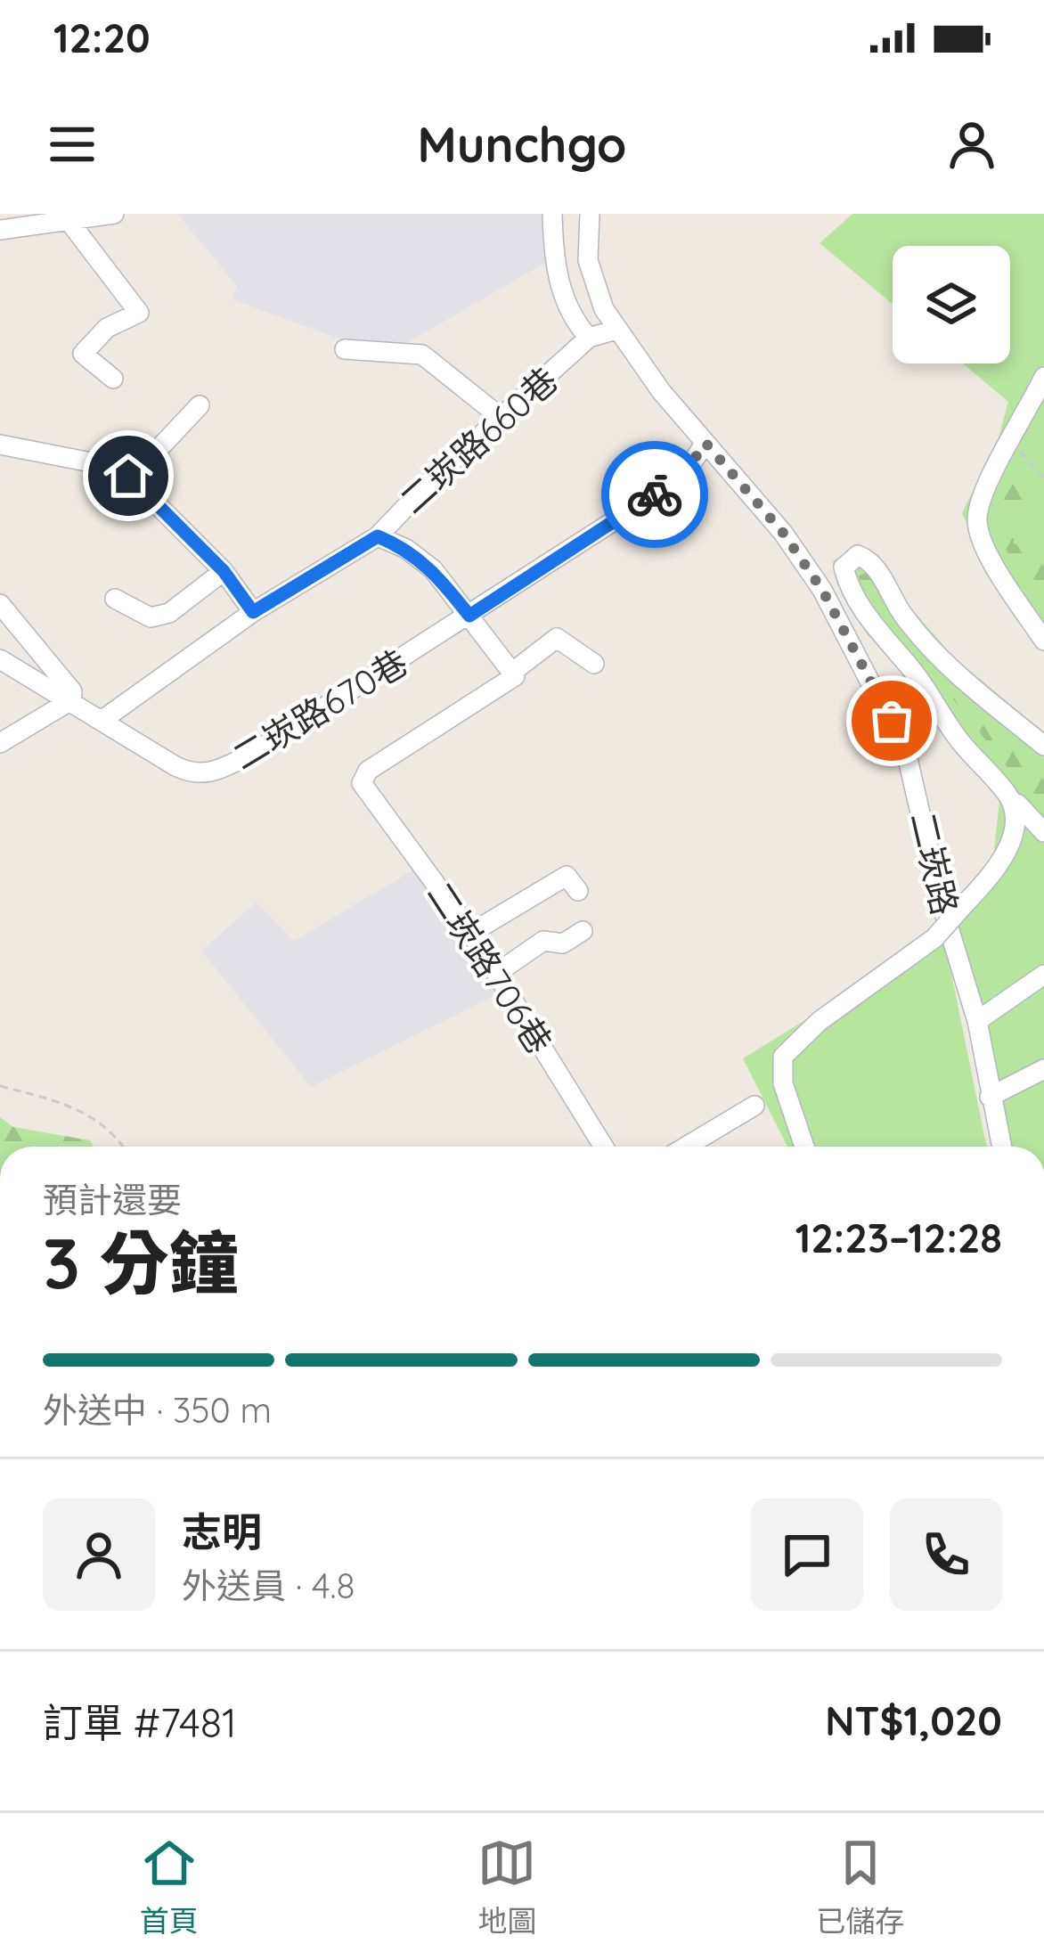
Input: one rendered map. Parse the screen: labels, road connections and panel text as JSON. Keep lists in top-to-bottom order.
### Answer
{
  "streets": {
    "street": [
      "二崁路660巷",
      "二崁路670巷",
      "二崁路",
      "二崁路706巷"
    ]
  },
  "crossings": [
    ["二崁路660巷", "二崁路670巷"],
    ["二崁路670巷", "二崁路"]
  ],
  "page": {
    "status": "12:20",
    "header": "Munchgo",
    "heading": ["3 分鐘", "預計還要", "12:23–12:28"],
    "panel": [
      "志明",
      "外送員 · 4.8",
      "訂單 #7481",
      "NT$1,020"
    ],
    "bar": "外送中 · 350 m",
    "tabs": ["首頁", "地圖", "已儲存"]
  }
}
